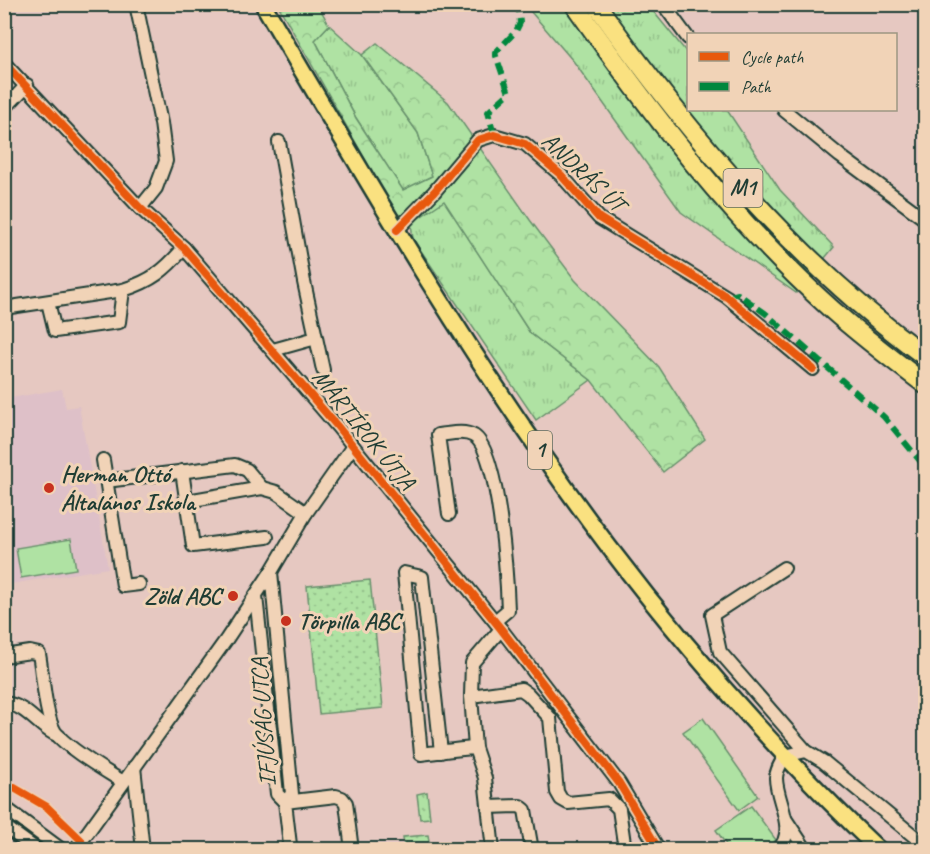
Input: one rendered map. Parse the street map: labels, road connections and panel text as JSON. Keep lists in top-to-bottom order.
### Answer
{
  "streets": {
    "highway": ["M1"],
    "main road": ["1"],
    "street": ["ANDRÁS ÚT", "MÁRTÍROK ÚTJA", "IFJÚSÁG UTCA"]
  },
  "crossings": [
    ["ANDRÁS ÚT", "1"],
    ["MÁRTÍROK ÚTJA", "IFJÚSÁG UTCA"]
  ],
  "places": ["Herman Ottó Általános Iskola", "Zöld ABC", "Törpilla ABC"],
  "legend": ["Cycle path", "Path"]
}
